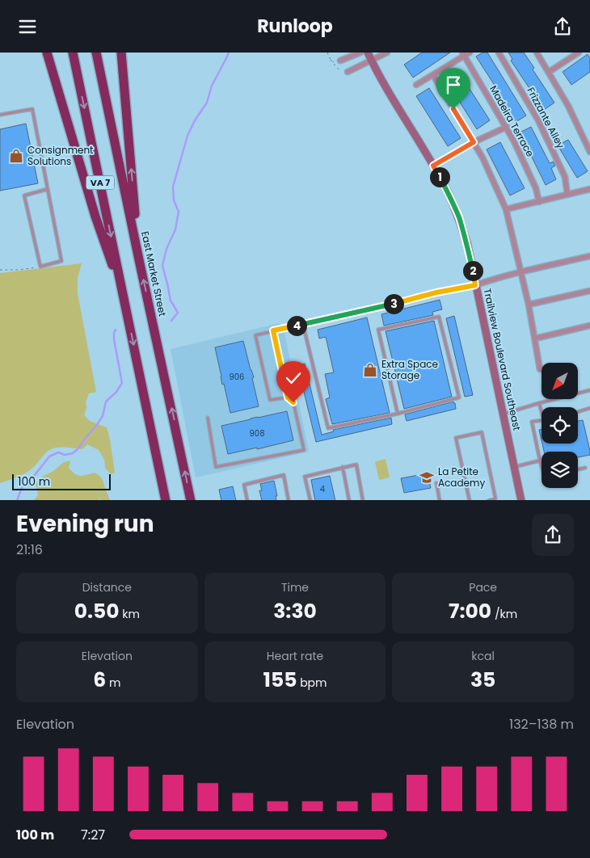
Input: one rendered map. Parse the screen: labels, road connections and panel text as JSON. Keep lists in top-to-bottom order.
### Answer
{
  "streets": {
    "highway": ["VA 7", "East Market Street"],
    "street": ["Frizzante Alley", "Madeira Terrace", "Trailview Boulevard Southeast"]
  },
  "places": {
    "shop": ["Consignment Solutions", "Extra Space Storage"],
    "school or university": ["La Petite Academy"]
  },
  "house_numbers": ["906", "908", "4"],
  "scale_bar": "100 m",
  "north": "bottom left",
  "page": {
    "header": "Runloop",
    "pins": [
      "1",
      "2",
      "3",
      "4"
    ],
    "scale": "100 m",
    "heading": ["Evening run", "21:16"],
    "stats": [
      ["Distance", "0.50 km"],
      ["Time", "3:30"],
      ["Pace", "7:00 /km"],
      ["Elevation", "6 m"],
      ["Heart rate", "155 bpm"],
      ["kcal", "35"]
    ],
    "chart": ["Elevation", "132–138 m"],
    "list": [
      {
        "name": "100 m",
        "note": "7:27"
      }
    ]
  }
}
